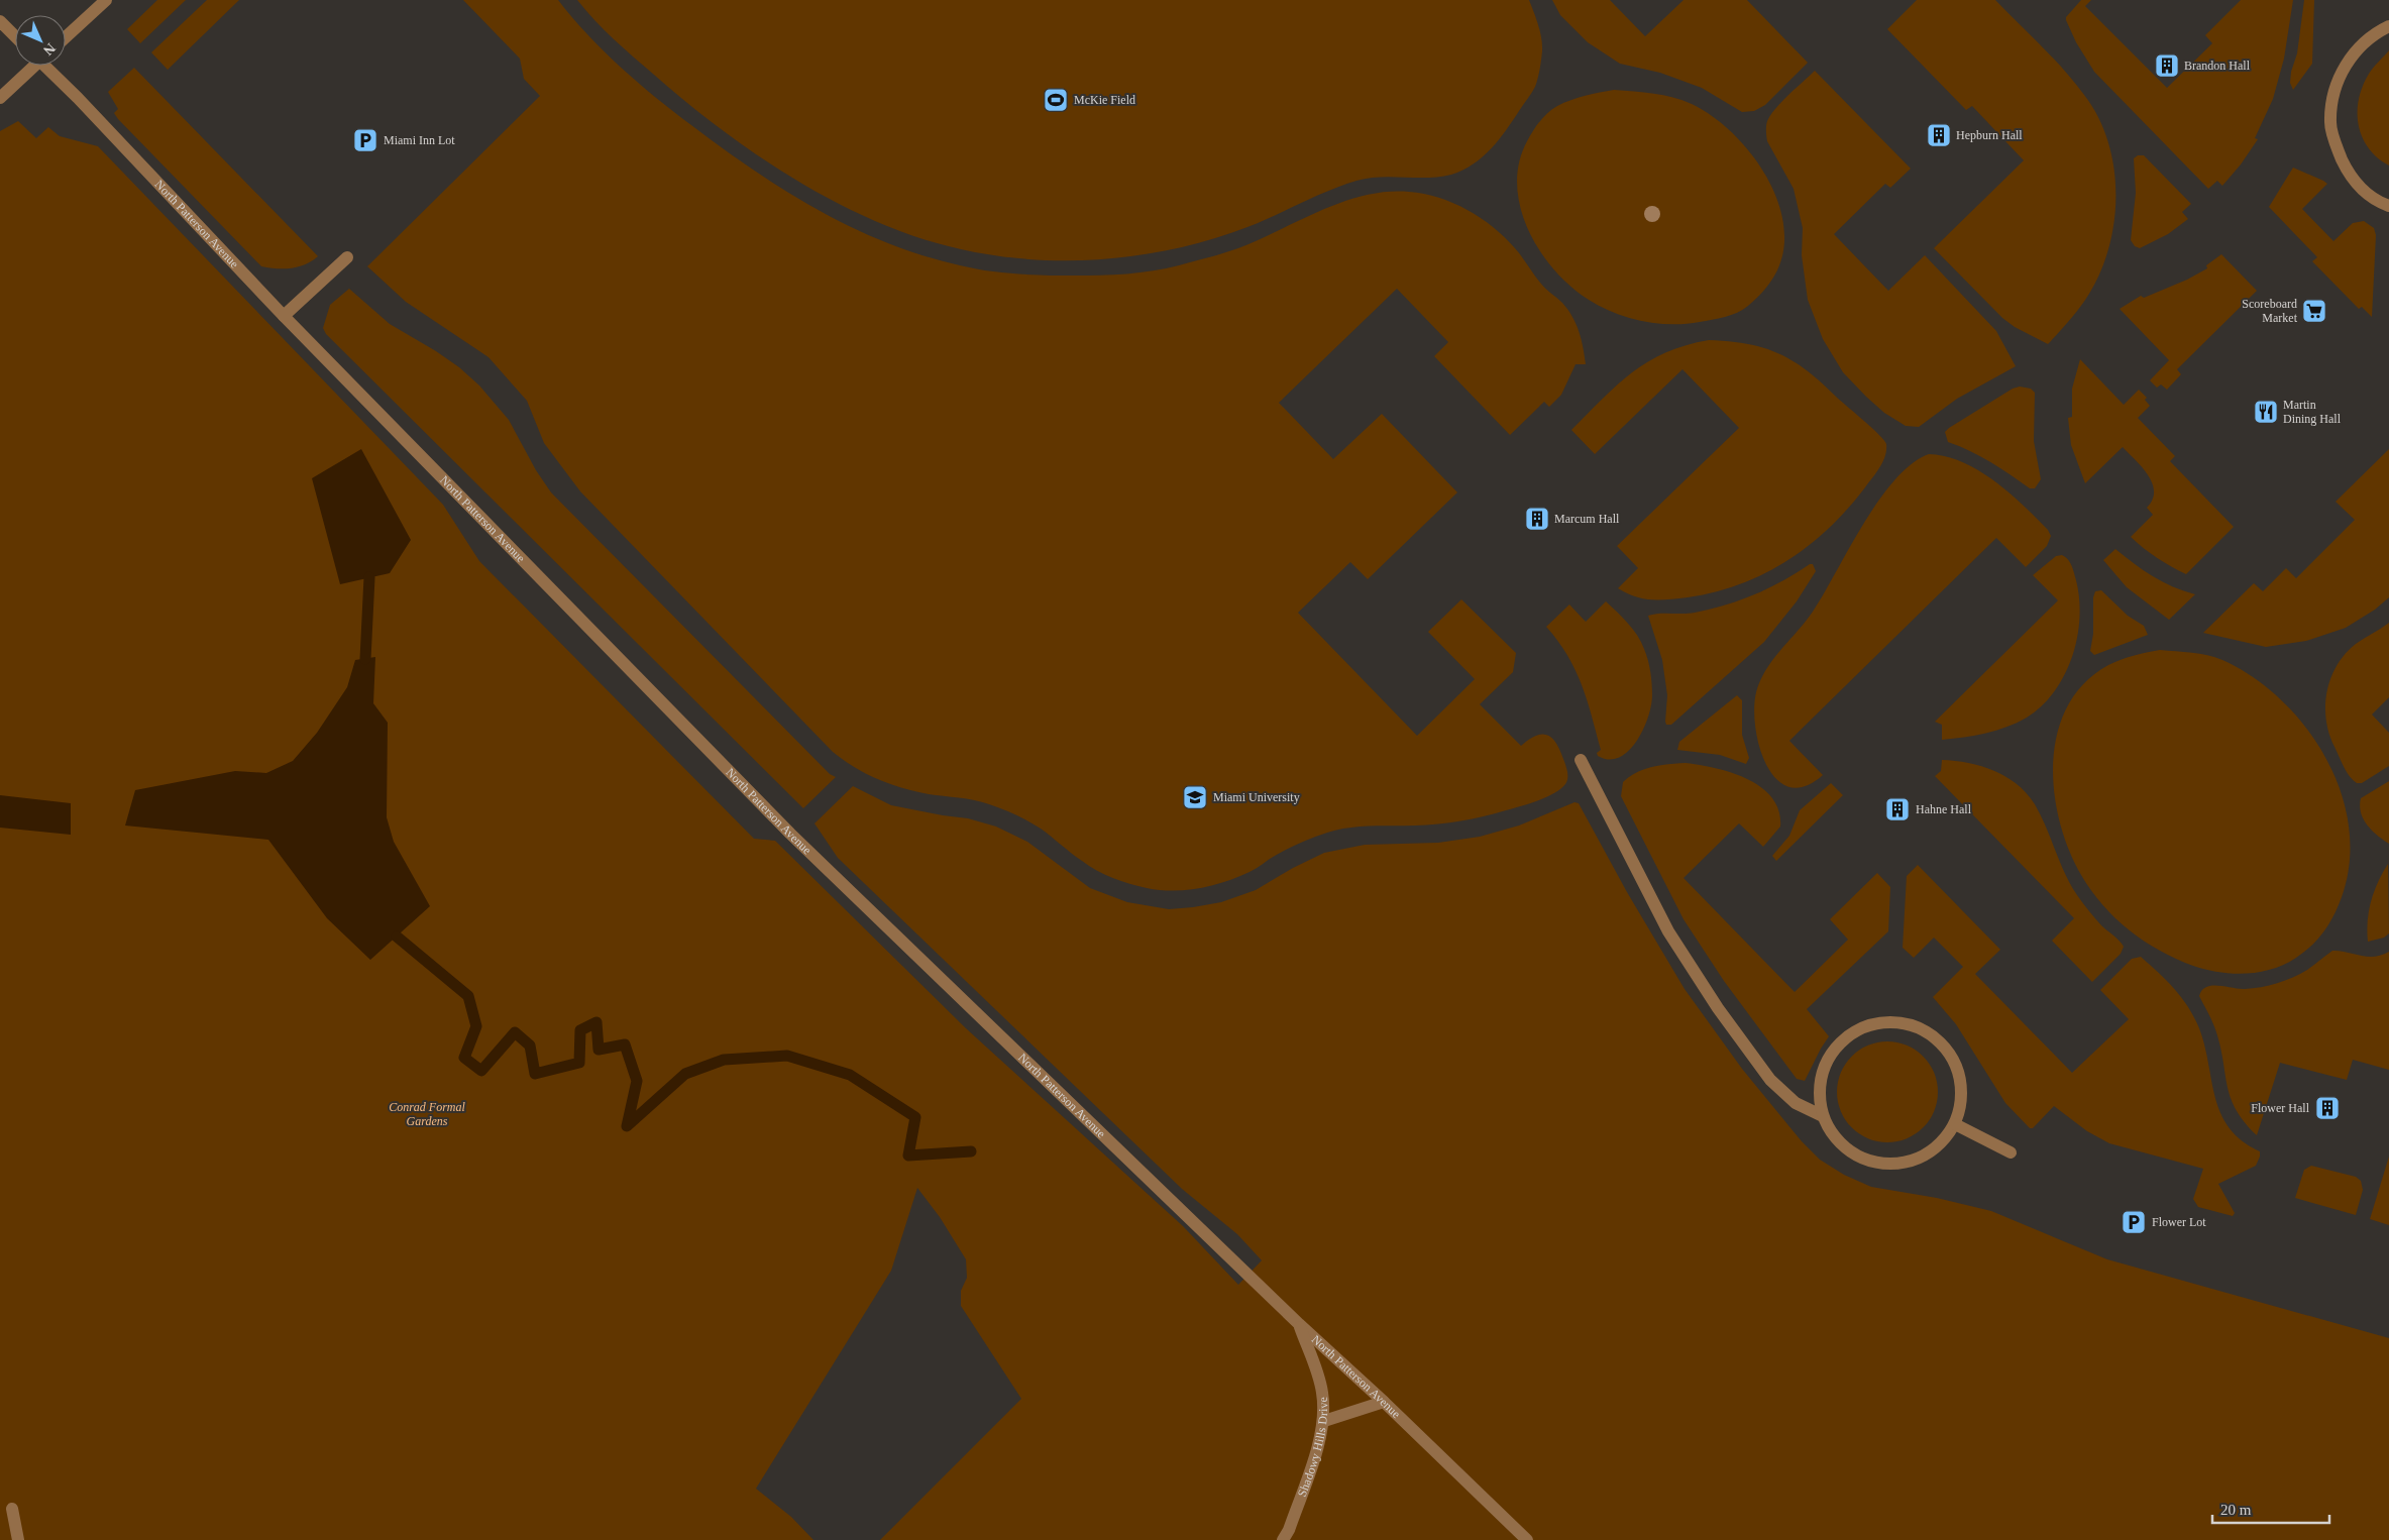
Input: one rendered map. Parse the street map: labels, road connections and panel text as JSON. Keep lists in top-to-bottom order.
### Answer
{
  "streets": {
    "street": ["North Patterson Avenue", "Shadowy Hills Drive"]
  },
  "crossings": [
    ["North Patterson Avenue", "Shadowy Hills Drive"]
  ],
  "parks": ["Conrad Formal Gardens"],
  "places": {
    "building": [
      "Brandon Hall",
      "Hepburn Hall",
      "Marcum Hall",
      "Hahne Hall",
      "Flower Hall"
    ],
    "sports": ["McKie Field"],
    "parking": ["Miami Inn Lot", "Flower Lot"],
    "supermarket": ["Scoreboard Market"],
    "restaurant": ["Martin Dining Hall"],
    "school or university": ["Miami University"]
  },
  "scale_bar": "20 m",
  "north": "bottom right"
}
